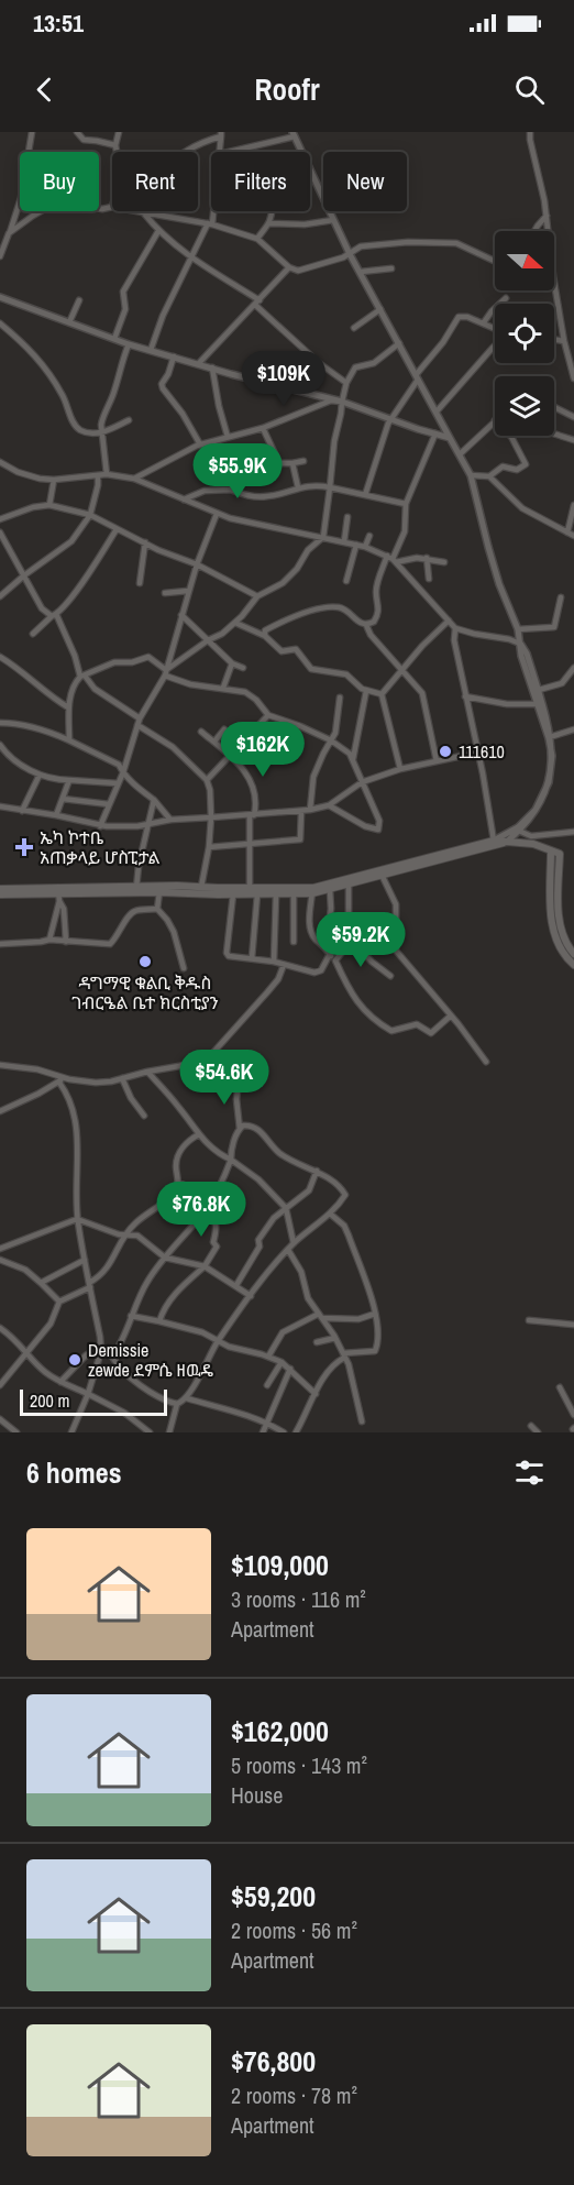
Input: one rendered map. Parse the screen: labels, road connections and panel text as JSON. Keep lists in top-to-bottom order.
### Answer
{
  "places": {
    "other": ["111610", "ዳግማዊ ቁልቢ ቅዱስ ገብርዔል ቤተ ክርስቲያን", "Demissie zewde ደምሴ ዘዉዴ"],
    "health": ["ኤካ ኮተቤ አጠቃላይ ሆስፒታል"]
  },
  "scale_bar": "200 m",
  "north": "right",
  "page": {
    "status": "13:51",
    "header": "Roofr",
    "chip": [
      "Buy",
      "Rent",
      "Filters",
      "New"
    ],
    "price": [
      "$109K",
      "$55.9K",
      "$162K",
      "$59.2K",
      "$54.6K",
      "$76.8K"
    ],
    "scale": "200 m",
    "heading": "6 homes",
    "list": [
      {
        "name": "$109,000",
        "note": "3 rooms · 116 m² · Apartment"
      },
      {
        "name": "$162,000",
        "note": "5 rooms · 143 m² · House"
      },
      {
        "name": "$59,200",
        "note": "2 rooms · 56 m² · Apartment"
      },
      {
        "name": "$76,800",
        "note": "2 rooms · 78 m² · Apartment"
      }
    ]
  }
}
